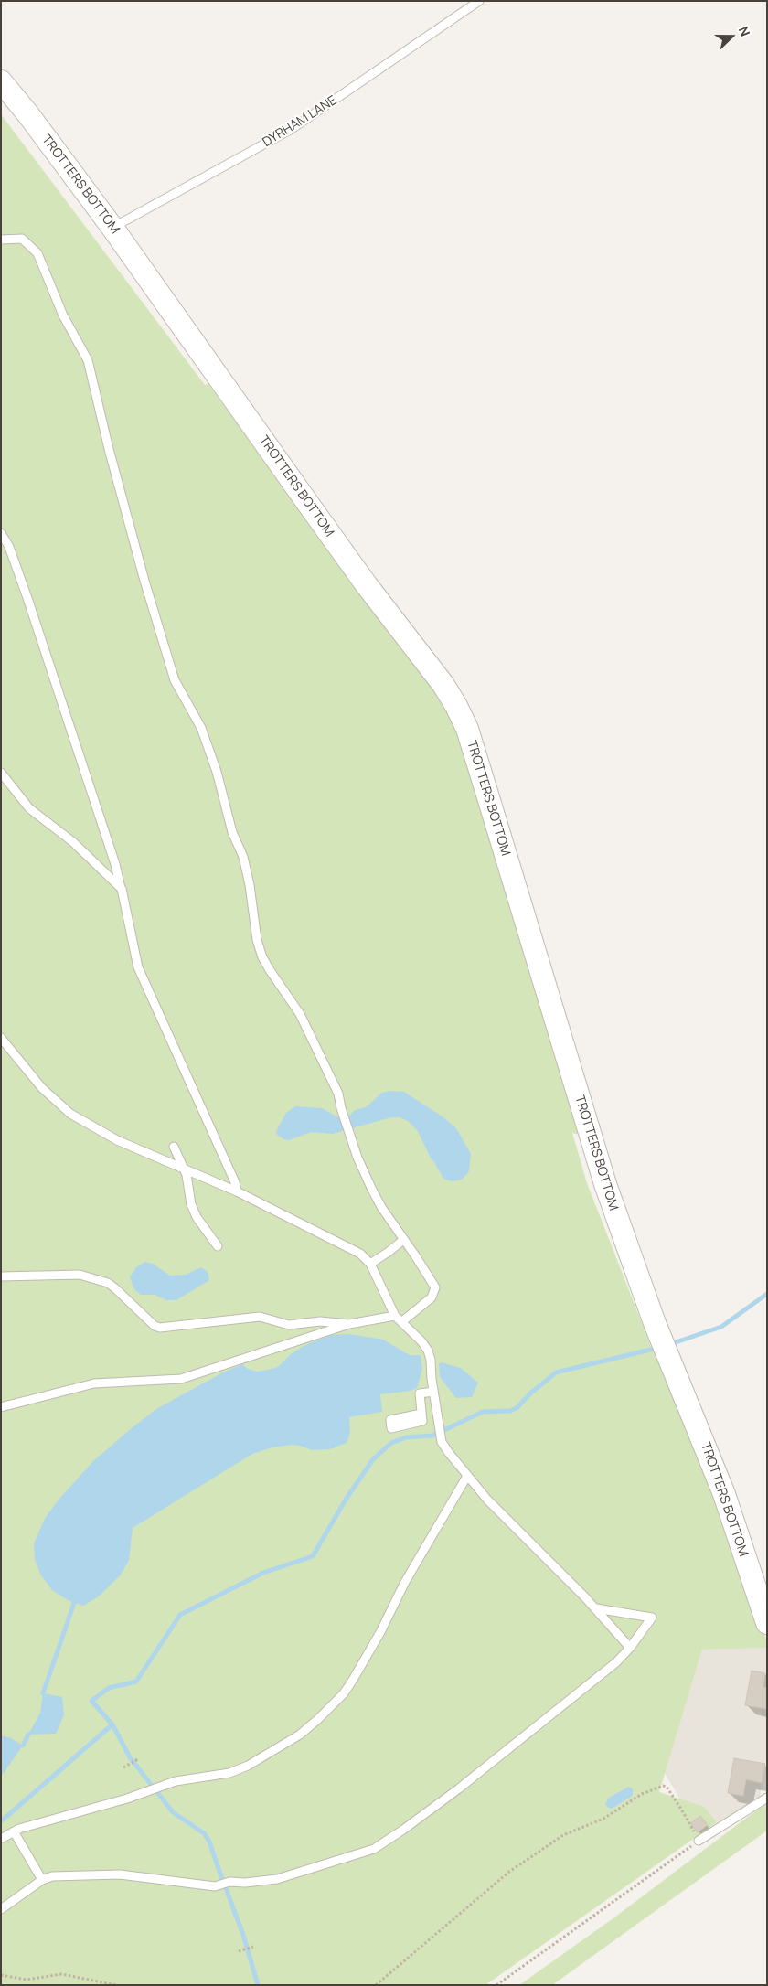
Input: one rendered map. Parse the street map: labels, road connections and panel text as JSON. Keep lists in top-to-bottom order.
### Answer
{
  "streets": {
    "street": ["TROTTERS BOTTOM"],
    "lane": ["DYRHAM LANE"]
  },
  "crossings": [
    ["DYRHAM LANE", "TROTTERS BOTTOM"]
  ],
  "north": "right"
}
